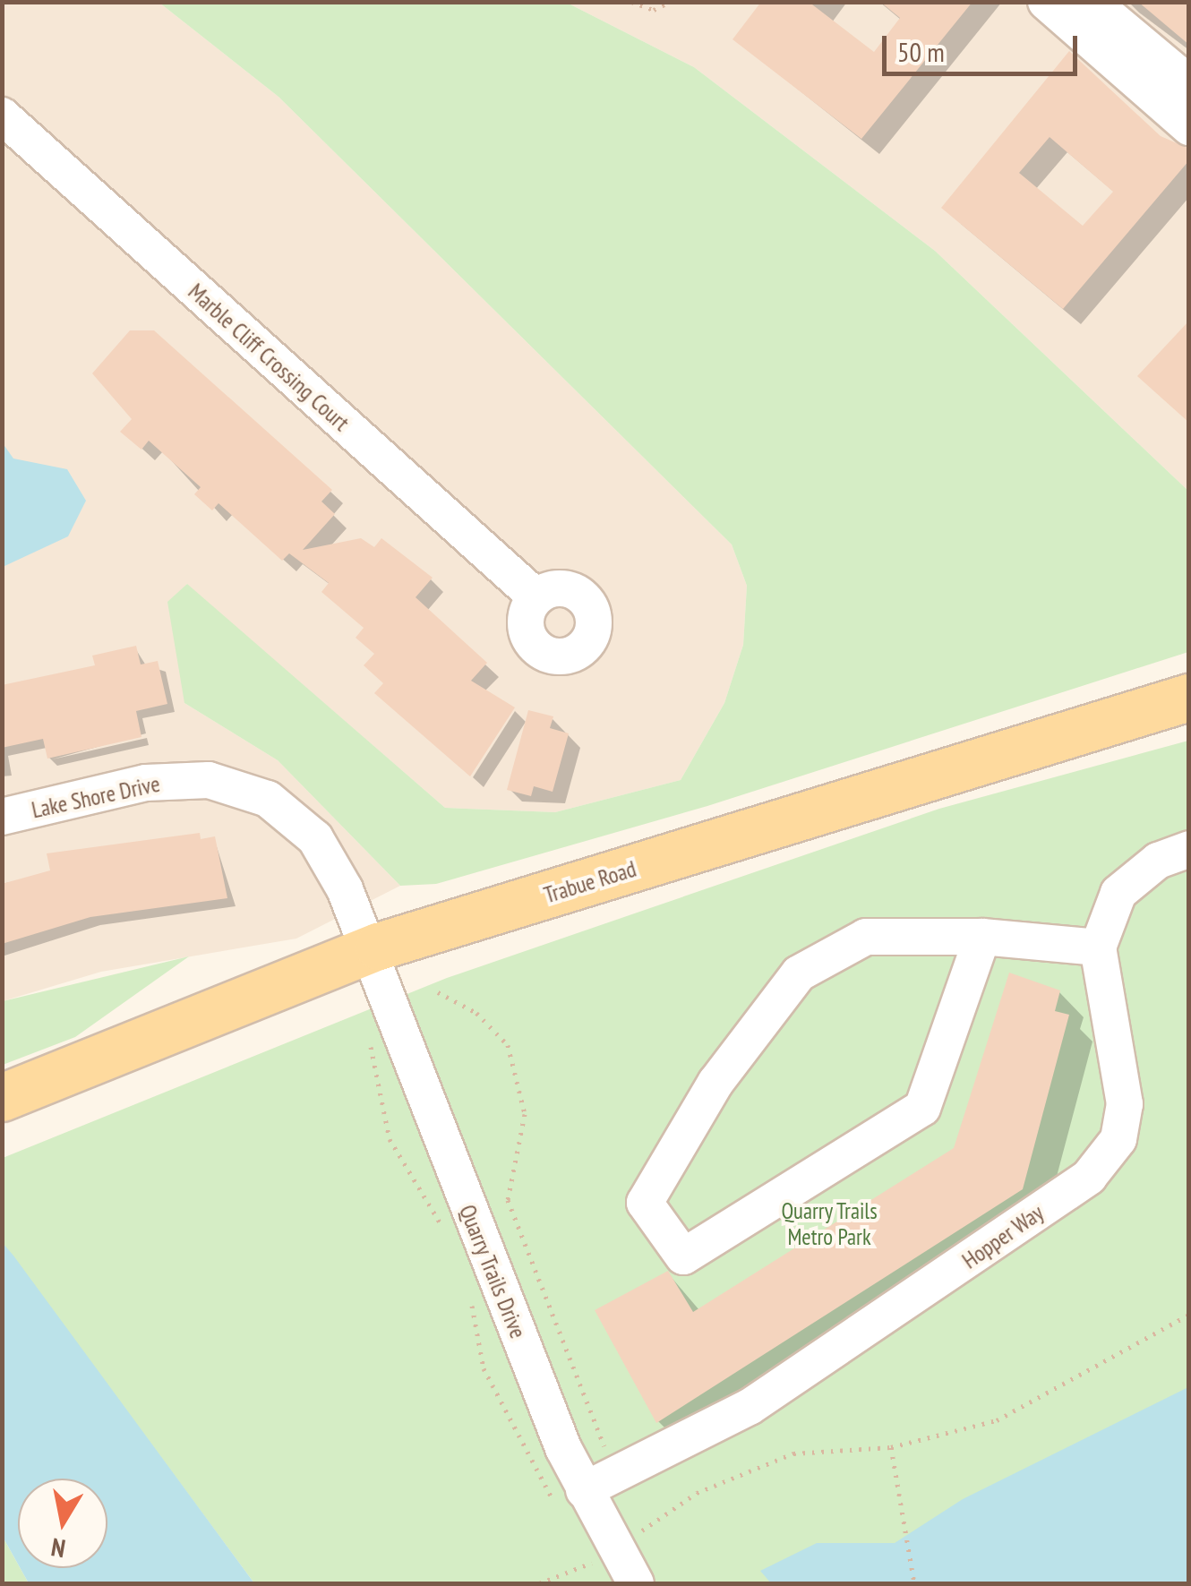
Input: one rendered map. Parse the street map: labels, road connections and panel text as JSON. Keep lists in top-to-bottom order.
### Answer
{
  "streets": {
    "main road": ["Trabue Road"],
    "street": [
      "Marble Cliff Crossing Court",
      "Lake Shore Drive",
      "Hopper Way",
      "Quarry Trails Drive"
    ]
  },
  "crossings": [
    ["Lake Shore Drive", "Trabue Road"],
    ["Lake Shore Drive", "Quarry Trails Drive"],
    ["Trabue Road", "Quarry Trails Drive"],
    ["Hopper Way", "Quarry Trails Drive"]
  ],
  "parks": ["Quarry Trails Metro Park"],
  "scale_bar": "50 m",
  "north": "bottom"
}
